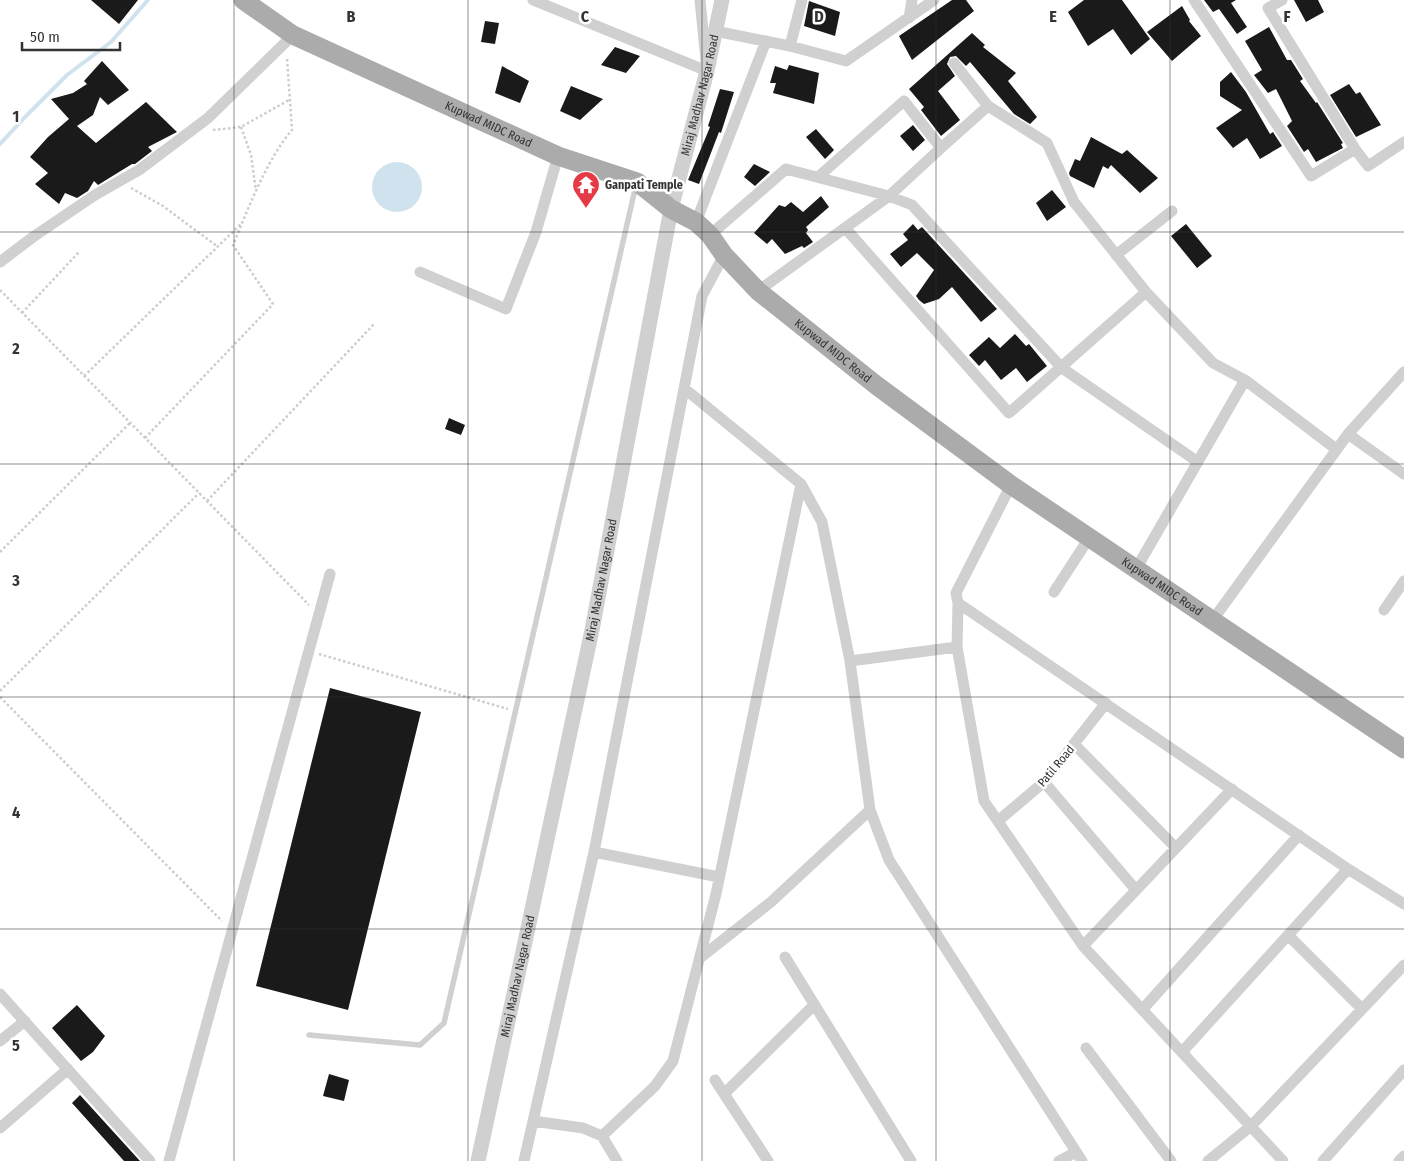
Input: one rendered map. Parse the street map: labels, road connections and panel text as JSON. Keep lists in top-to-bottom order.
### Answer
{
  "streets": {
    "main road": ["Kupwad MIDC Road"],
    "street": ["Miraj Madhav Nagar Road", "Patil Road"]
  },
  "crossings": [
    ["Miraj Madhav Nagar Road", "Kupwad MIDC Road"]
  ],
  "places": {
    "temple": ["Ganpati Temple"]
  },
  "scale_bar": "50 m",
  "grid": {
    "columns": [
      "B",
      "C",
      "D",
      "E",
      "F"
    ],
    "rows": [
      "1",
      "2",
      "3",
      "4",
      "5"
    ]
  }
}
